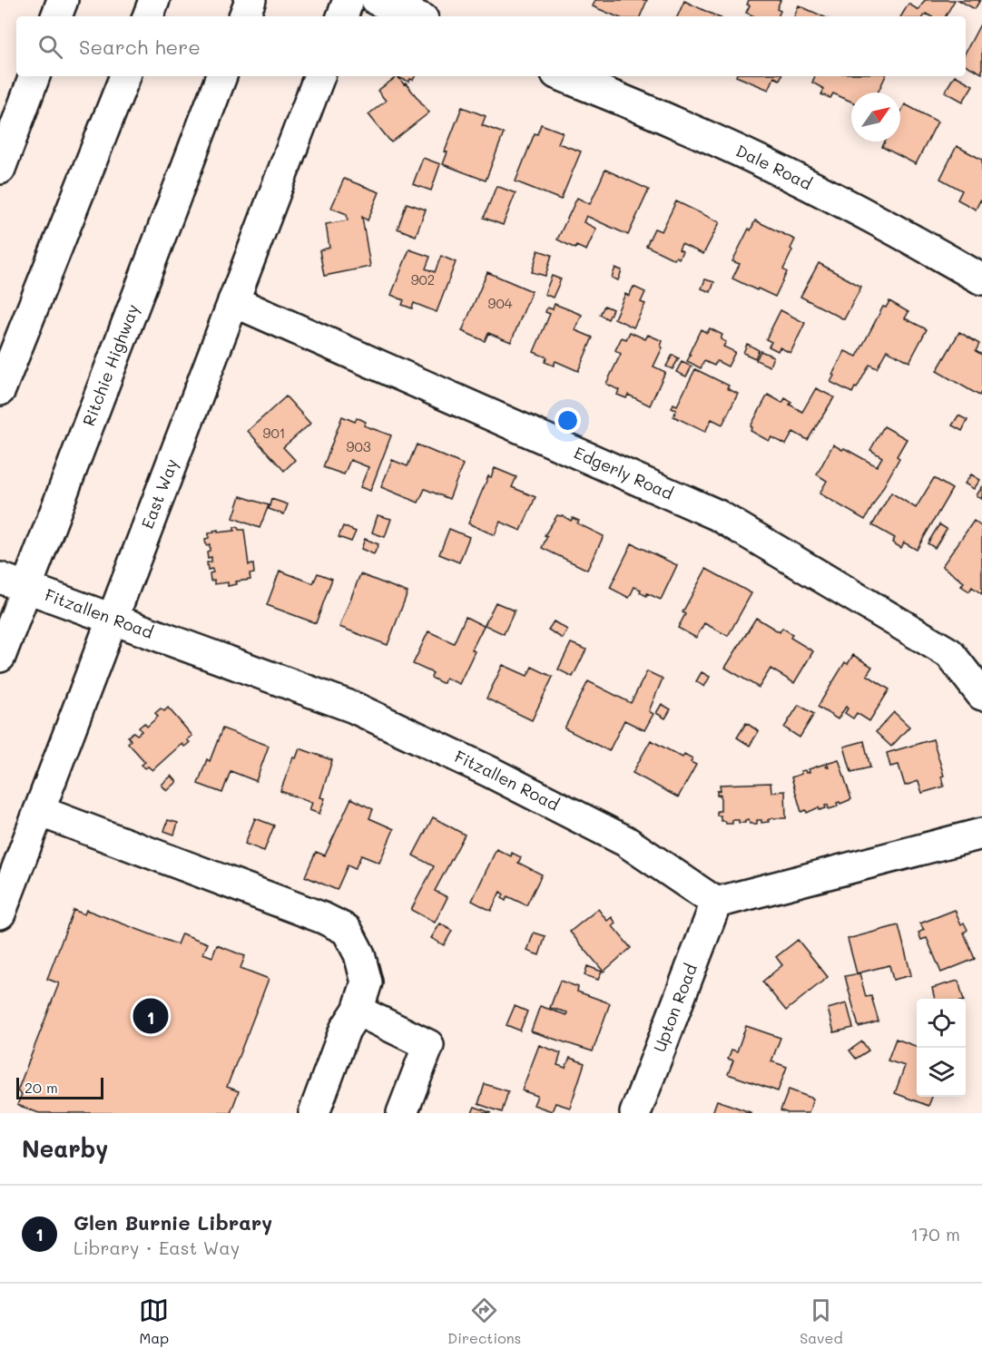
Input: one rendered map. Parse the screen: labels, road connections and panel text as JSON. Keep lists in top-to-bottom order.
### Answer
{
  "streets": {
    "street": [
      "Dale Road",
      "Ritchie Highway",
      "Edgerly Road",
      "East Way",
      "Fitzallen Road",
      "Upton Road"
    ]
  },
  "crossings": [
    ["Ritchie Highway", "Fitzallen Road"],
    ["Edgerly Road", "East Way"],
    ["East Way", "Fitzallen Road"],
    ["Fitzallen Road", "Upton Road"]
  ],
  "house_numbers": [
    "902",
    "904",
    "901",
    "903"
  ],
  "scale_bar": "20 m",
  "north": "top right",
  "page": {
    "search": "Search here",
    "pins": "1",
    "scale": "20 m",
    "heading": "Nearby",
    "list": [
      {
        "mark": "1",
        "name": "Glen Burnie Library",
        "note": "Library · East Way",
        "value": "170 m"
      }
    ],
    "nav": ["Map", "Directions", "Saved"]
  }
}
